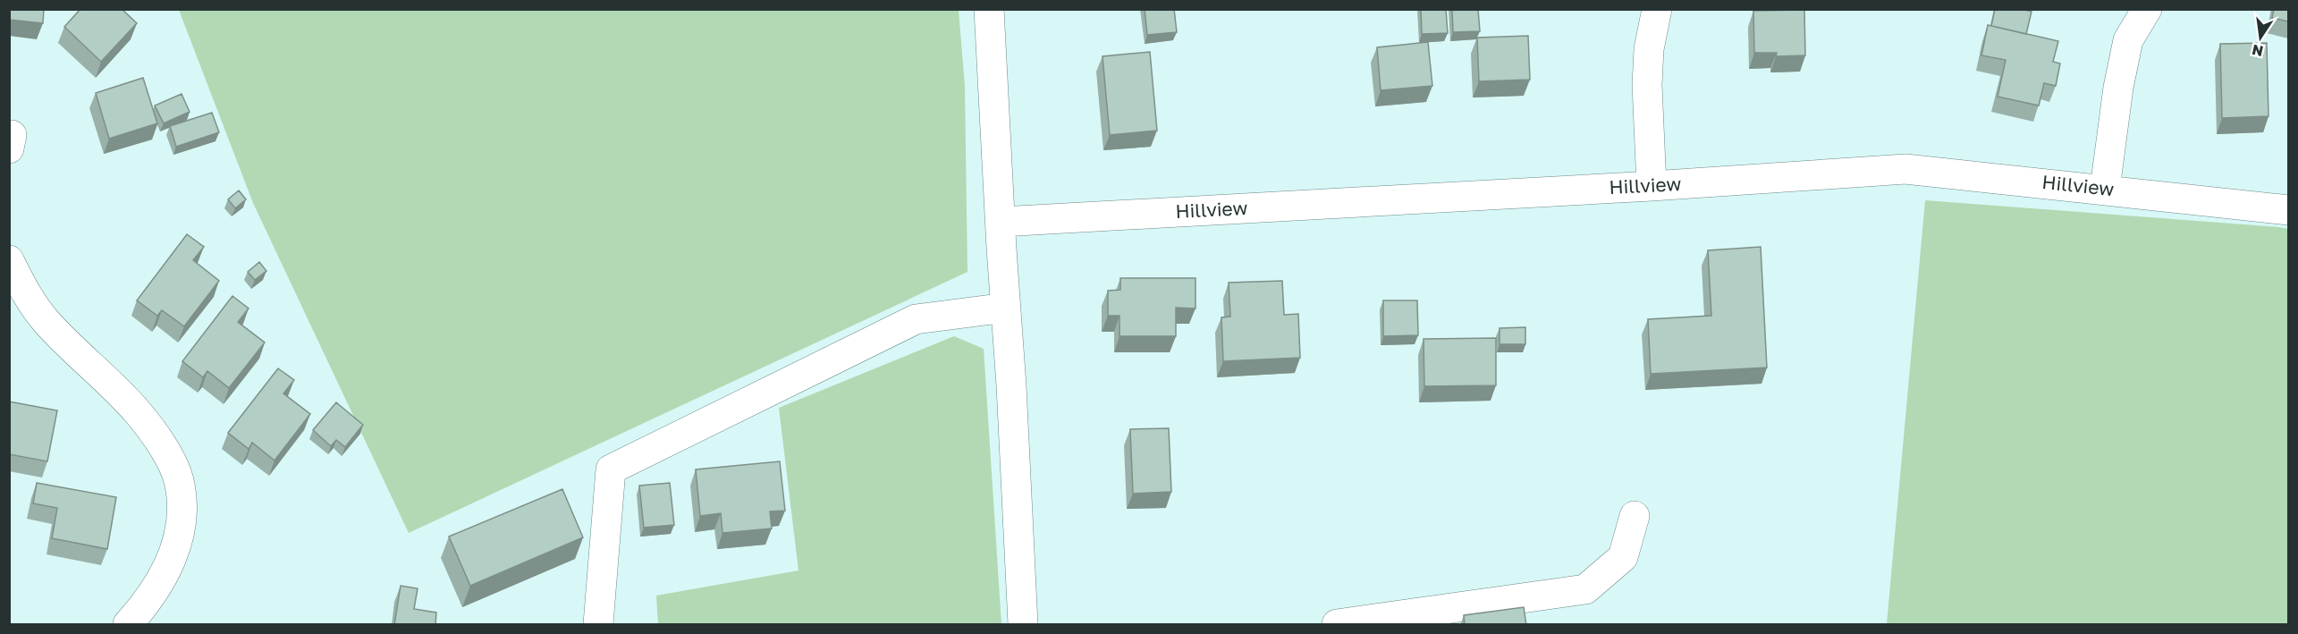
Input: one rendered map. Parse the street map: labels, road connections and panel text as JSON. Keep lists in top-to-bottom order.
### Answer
{
  "streets": {
    "street": ["Hillview"]
  },
  "north": "bottom"
}
